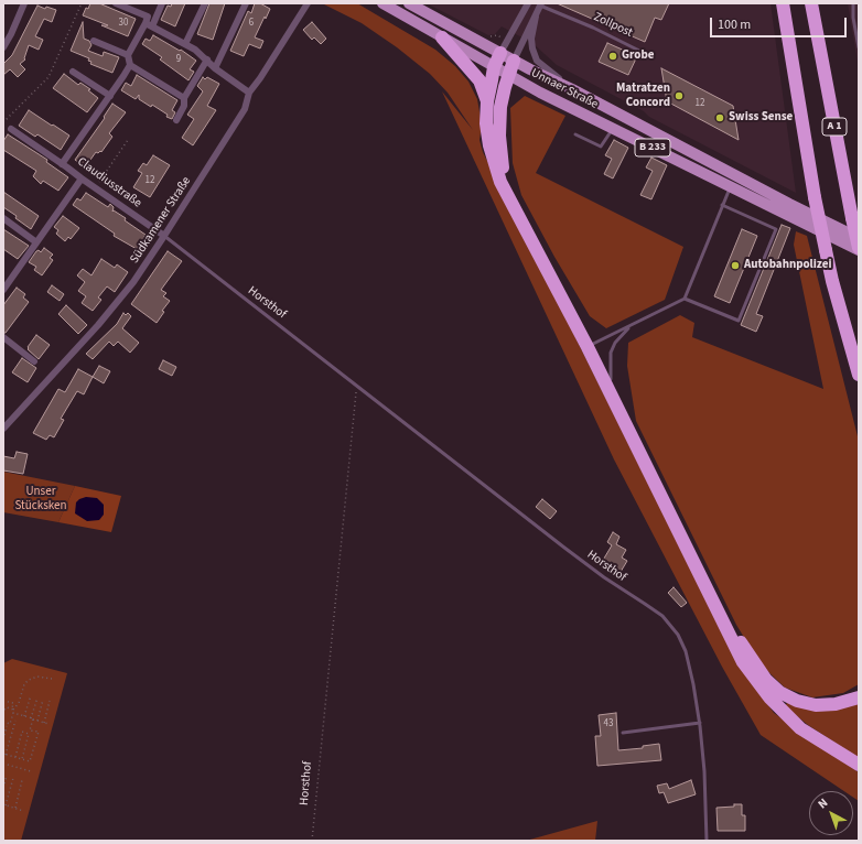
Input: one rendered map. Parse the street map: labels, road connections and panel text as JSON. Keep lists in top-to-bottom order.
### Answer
{
  "streets": {
    "highway": ["A 1"],
    "main road": ["Unnaer Straße", "B 233"],
    "street": ["Zollpost", "Claudiusstraße", "Südkamener Straße"],
    "lane": ["Horsthof"]
  },
  "crossings": [
    ["Zollpost", "Unnaer Straße"],
    ["Unnaer Straße", "A 1"],
    ["Claudiusstraße", "Südkamener Straße"],
    ["Claudiusstraße", "Horsthof"],
    ["Südkamener Straße", "Horsthof"]
  ],
  "parks": ["Unser Stücksken"],
  "places": [
    "Grobe",
    "Matratzen Concord",
    "Swiss Sense",
    "Autobahnpolizei"
  ],
  "house_numbers": [
    "30",
    "6",
    "9",
    "12",
    "12",
    "43"
  ],
  "scale_bar": "100 m",
  "north": "top left"
}
